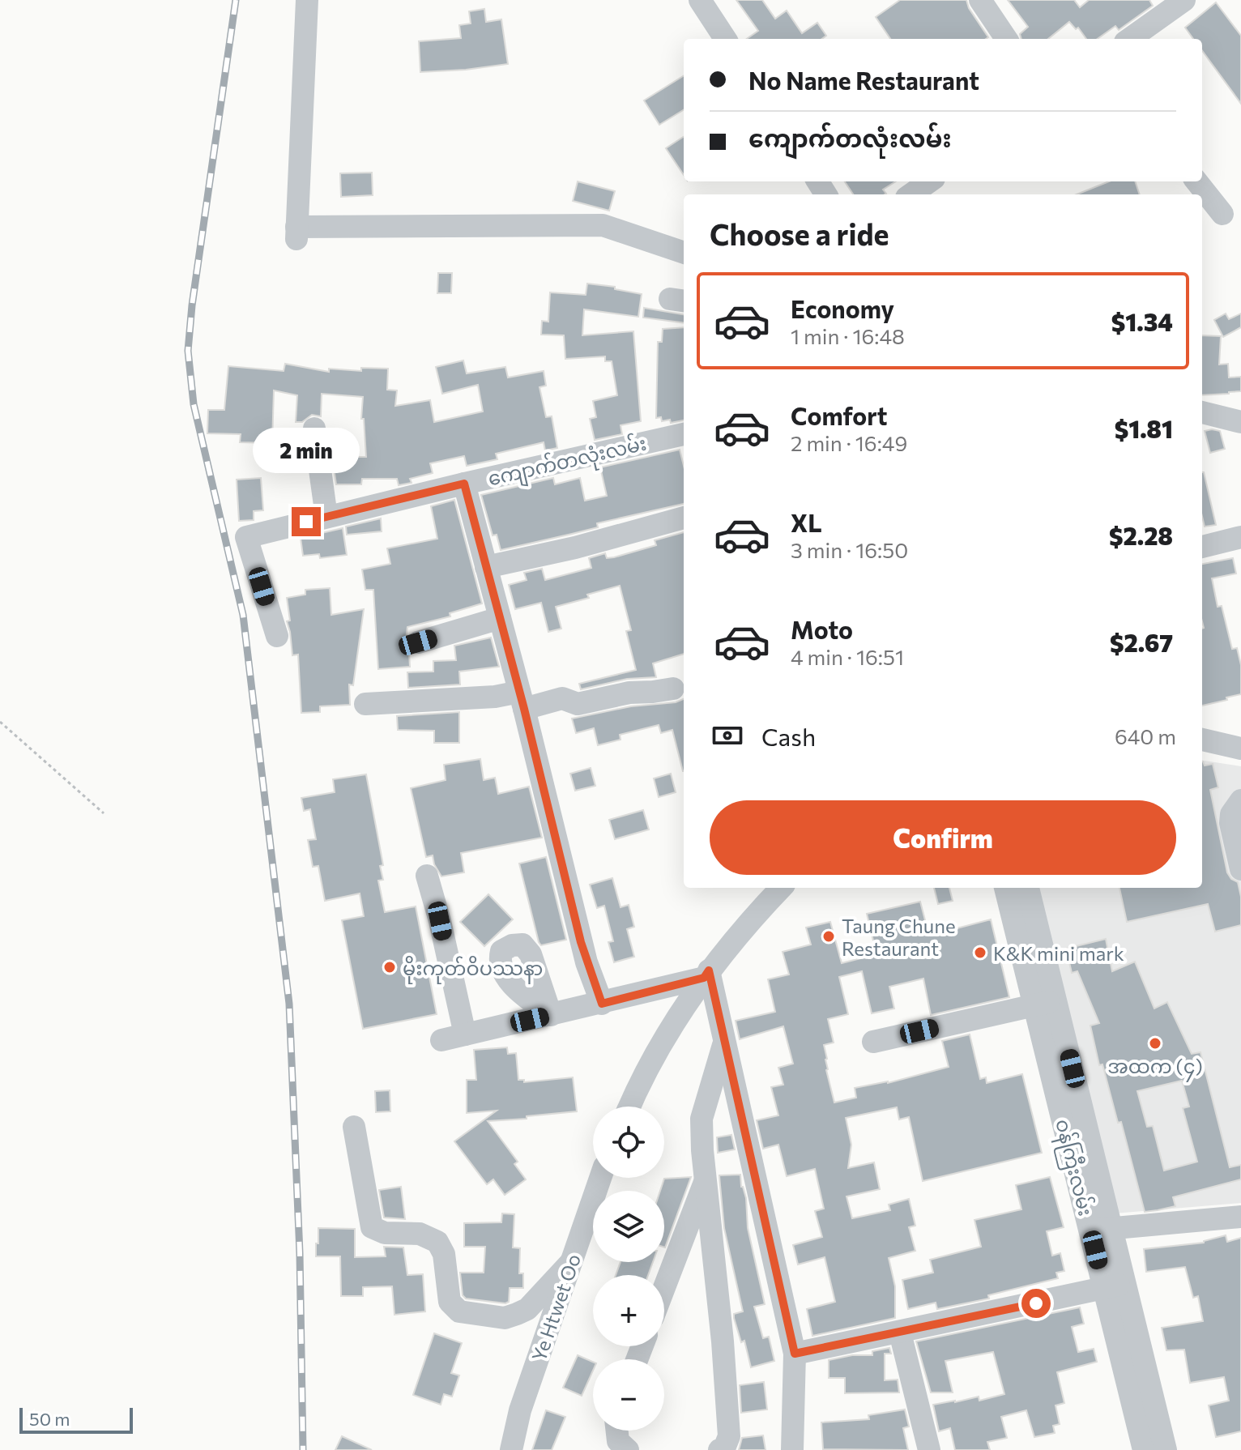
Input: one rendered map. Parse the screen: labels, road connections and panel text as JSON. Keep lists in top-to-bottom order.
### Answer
{
  "streets": {
    "street": ["ကျောက်တလုံးလမ်း", "ဝန်ကြီးလမ်း", "Ye Htwet Oo"]
  },
  "places": [
    "Taung Chune Restaurant",
    "K&K mini mark",
    "မိုးကုတ်ဝိပဿနာ",
    "အထက (၄)"
  ],
  "scale_bar": "50 m",
  "page": {
    "banner": ["No Name Restaurant", "ကျောက်တလုံးလမ်း"],
    "heading": "Choose a ride",
    "list": [
      {
        "name": "Economy",
        "note": "1 min · 16:48",
        "value": "$1.34"
      },
      {
        "name": "Comfort",
        "note": "2 min · 16:49",
        "value": "$1.81"
      },
      {
        "name": "XL",
        "note": "3 min · 16:50",
        "value": "$2.28"
      },
      {
        "name": "Moto",
        "note": "4 min · 16:51",
        "value": "$2.67"
      }
    ],
    "bubble": "2 min",
    "pay": ["Cash", "640 m"],
    "buttons": "Confirm",
    "map_buttons": ["+", "−"],
    "scale": "50 m"
  }
}
